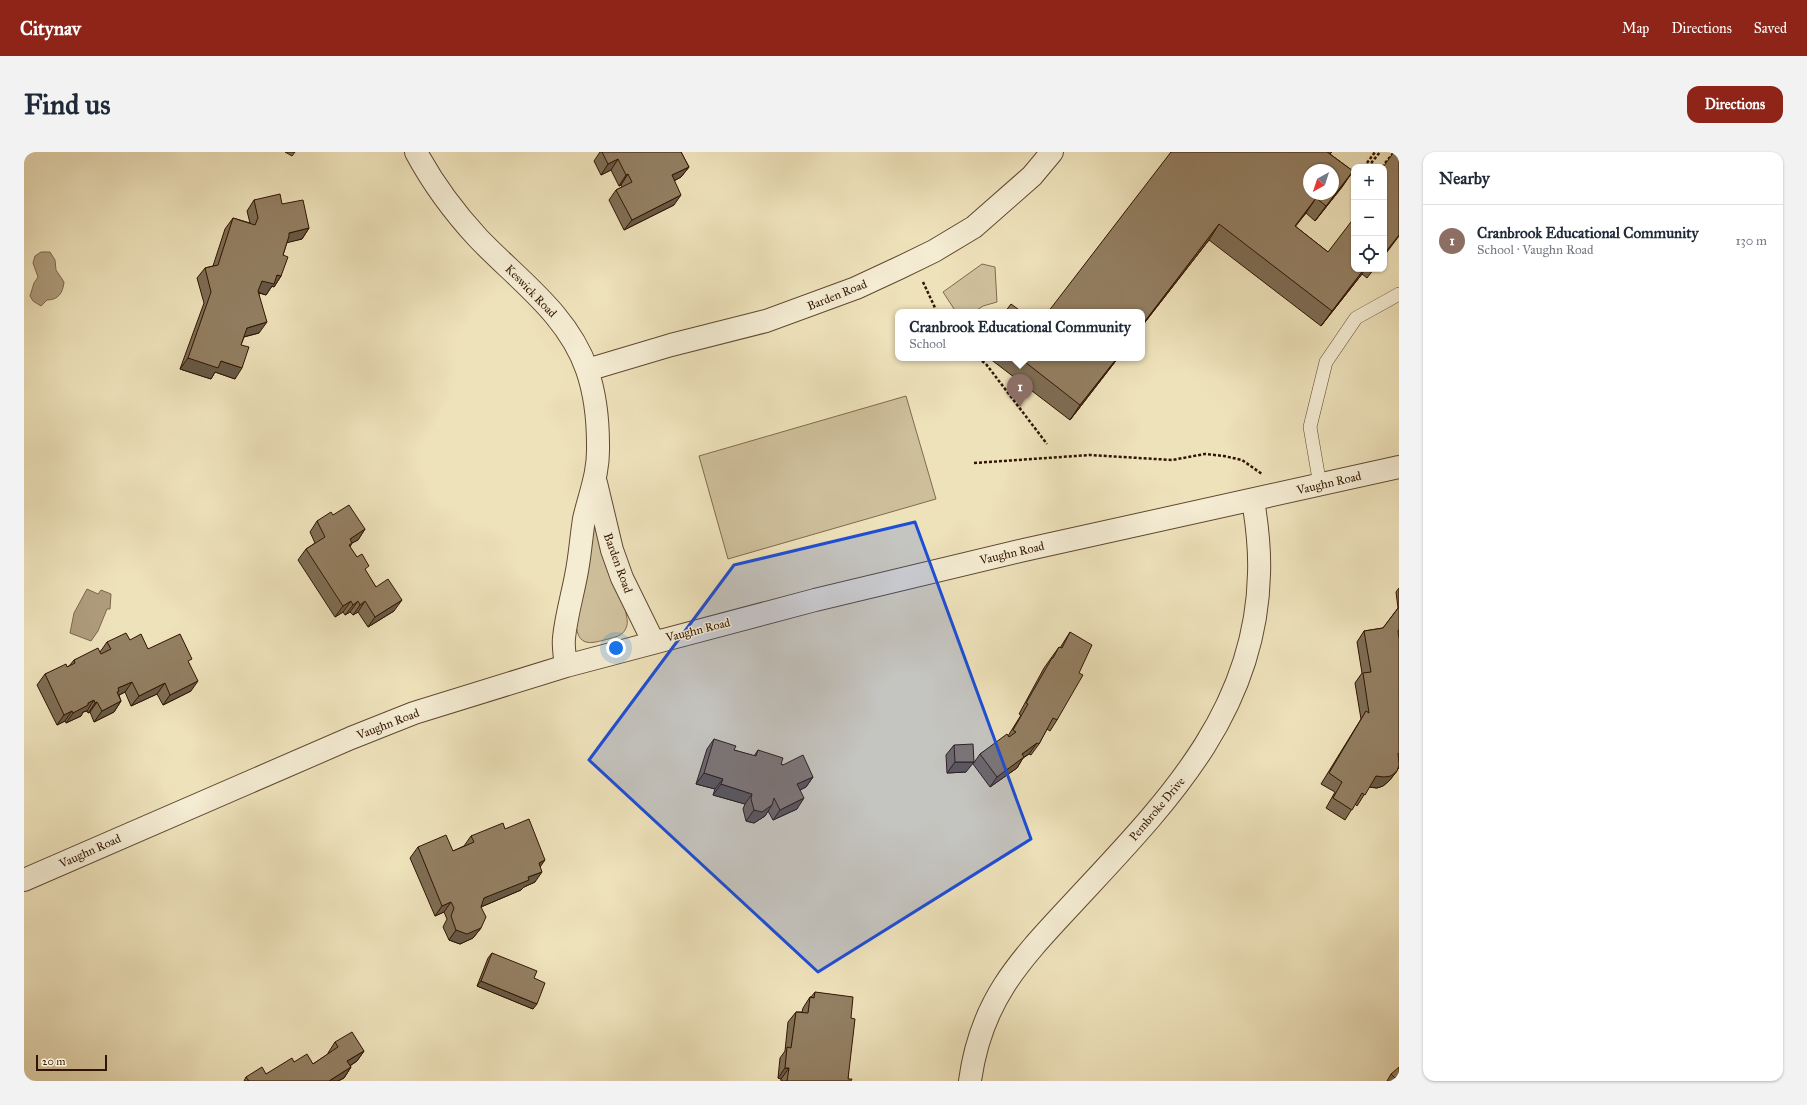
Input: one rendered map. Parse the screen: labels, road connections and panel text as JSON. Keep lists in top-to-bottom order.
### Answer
{
  "streets": {
    "street": [
      "Keswick Road",
      "Barden Road",
      "Vaughn Road",
      "Pembroke Drive"
    ]
  },
  "crossings": [
    ["Keswick Road", "Barden Road"],
    ["Keswick Road", "Vaughn Road"],
    ["Barden Road", "Vaughn Road"],
    ["Vaughn Road", "Pembroke Drive"]
  ],
  "scale_bar": "20 m",
  "north": "bottom left",
  "page": {
    "header": "Citynav",
    "nav": ["Map", "Directions", "Saved"],
    "buttons": "Directions",
    "title": "Find us",
    "heading": "Nearby",
    "map_buttons": ["+", "−"],
    "list": [
      {
        "mark": "1",
        "name": "Cranbrook Educational Community",
        "note": "School · Vaughn Road",
        "value": "130 m"
      }
    ],
    "popup": ["Cranbrook Educational Community", "School"],
    "pins": "1",
    "scale": "20 m"
  }
}
